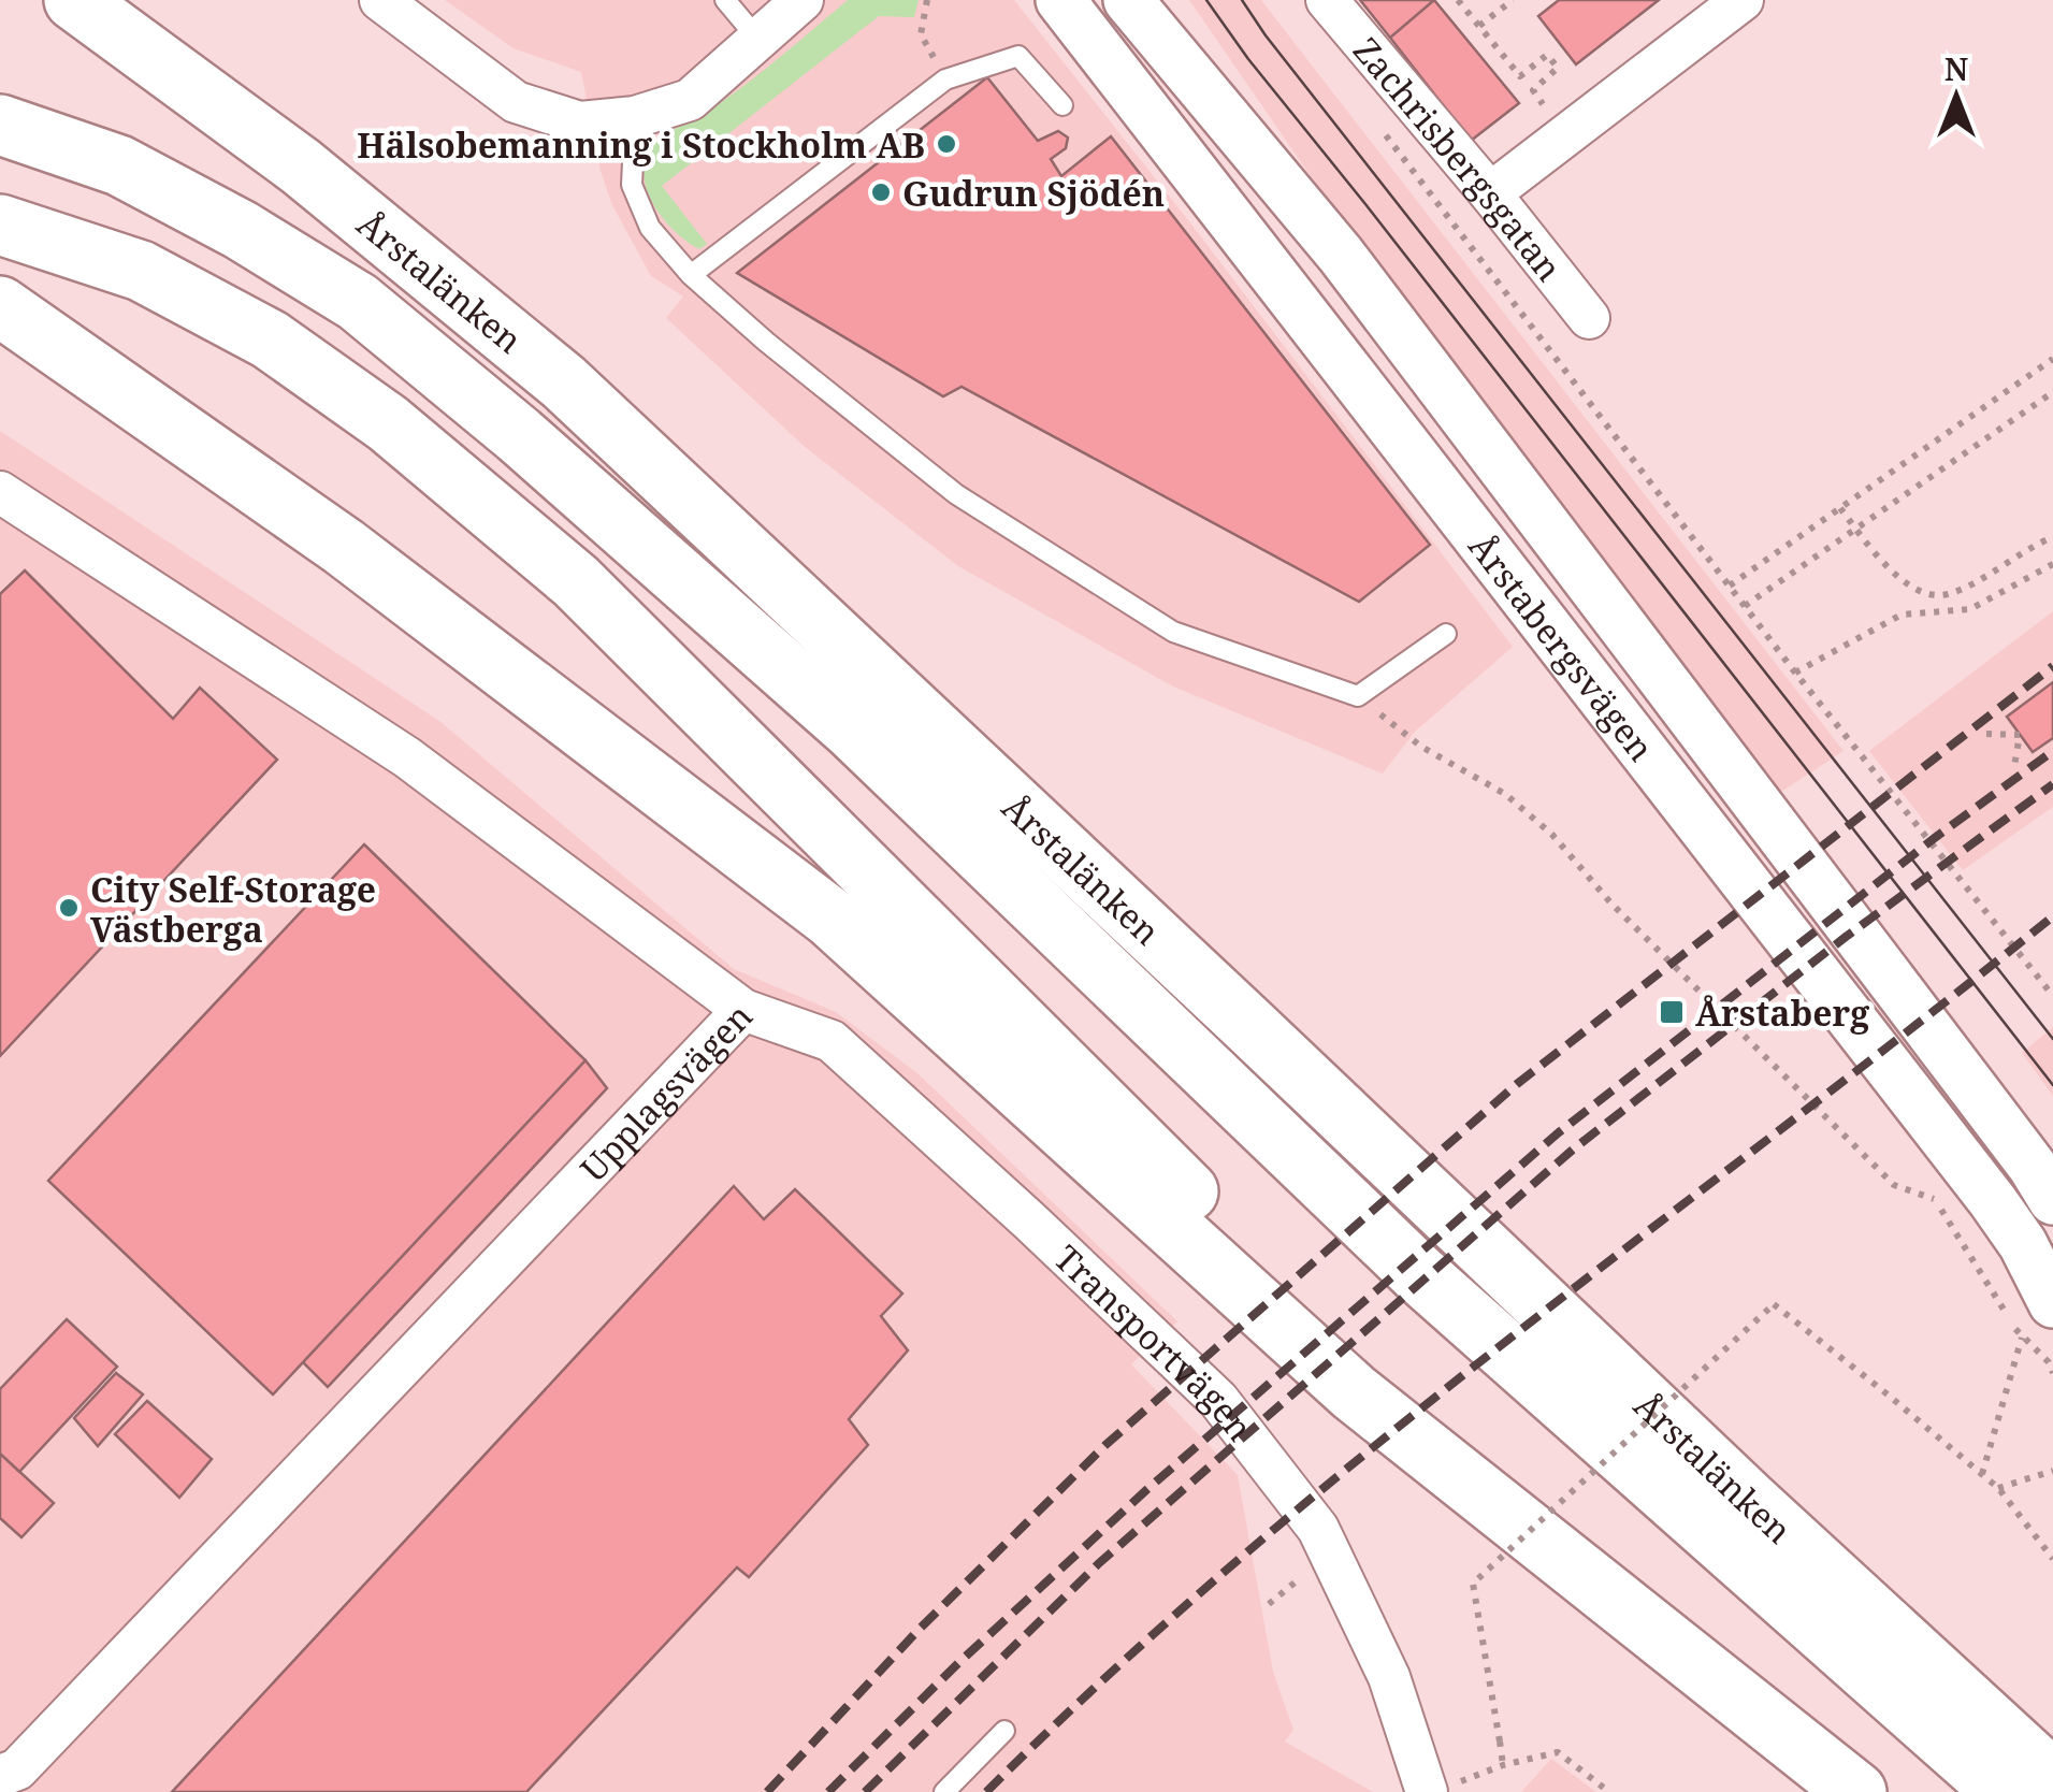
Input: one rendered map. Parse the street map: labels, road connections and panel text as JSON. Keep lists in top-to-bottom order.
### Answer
{
  "streets": {
    "highway": ["Årstalänken"],
    "street": [
      "Zachrisbergsgatan",
      "Årstabergsvägen",
      "Upplagsvägen",
      "Transportvägen"
    ]
  },
  "crossings": [
    ["Upplagsvägen", "Transportvägen"]
  ],
  "places": {
    "other": ["Hälsobemanning i Stockholm AB", "Gudrun Sjödén", "City Self-Storage Västberga"],
    "transit": ["Årstaberg"]
  },
  "north": "top"
}
